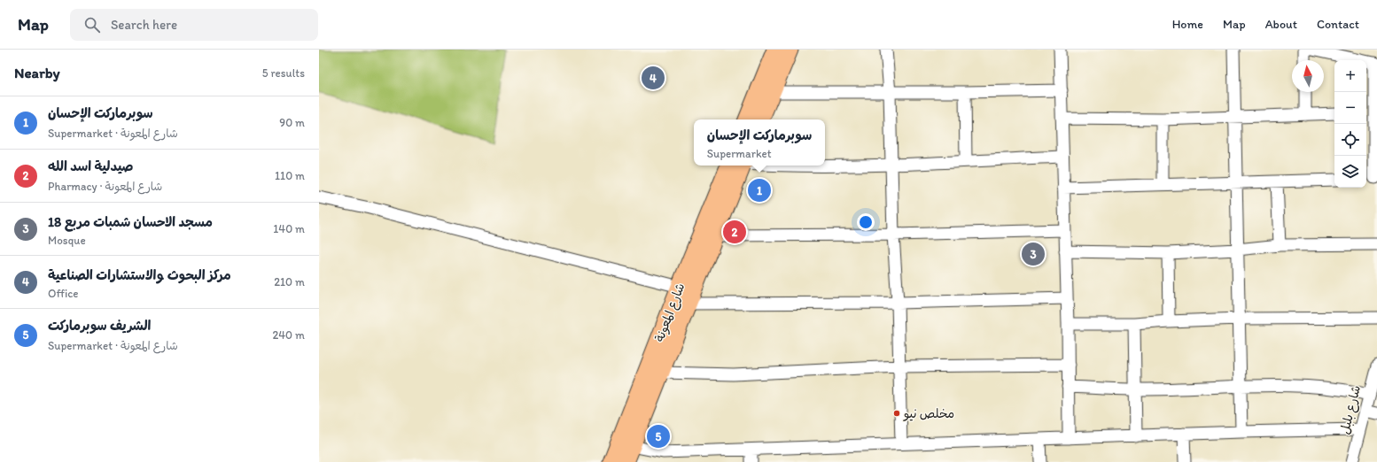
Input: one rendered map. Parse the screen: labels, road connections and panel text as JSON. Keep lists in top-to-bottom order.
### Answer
{
  "streets": {
    "highway": ["شارع المعونة"],
    "street": ["شارع بلبل"]
  },
  "places": ["مخلص نيو"],
  "north": "top",
  "page": {
    "header": "Map",
    "search": "Search here",
    "nav": [
      "Home",
      "Map",
      "About",
      "Contact"
    ],
    "heading": ["Nearby", "5 results"],
    "map_buttons": ["+", "−"],
    "pins": [
      "4",
      "1",
      "2",
      "3",
      "5"
    ],
    "list": [
      {
        "mark": "1",
        "name": "سوبرماركت الإحسان",
        "note": "Supermarket · شارع المعونة",
        "value": "90 m"
      },
      {
        "mark": "2",
        "name": "صيدلية اسد الله",
        "note": "Pharmacy · شارع المعونة",
        "value": "110 m"
      },
      {
        "mark": "3",
        "name": "مسجد الاحسان شمبات مربع 18",
        "note": "Mosque",
        "value": "140 m"
      },
      {
        "mark": "4",
        "name": "مركز البحوث والاستشارات الصناعية",
        "note": "Office",
        "value": "210 m"
      },
      {
        "mark": "5",
        "name": "الشريف سوبرماركت",
        "note": "Supermarket · شارع المعونة",
        "value": "240 m"
      }
    ],
    "popup": ["سوبرماركت الإحسان", "Supermarket"]
  }
}
